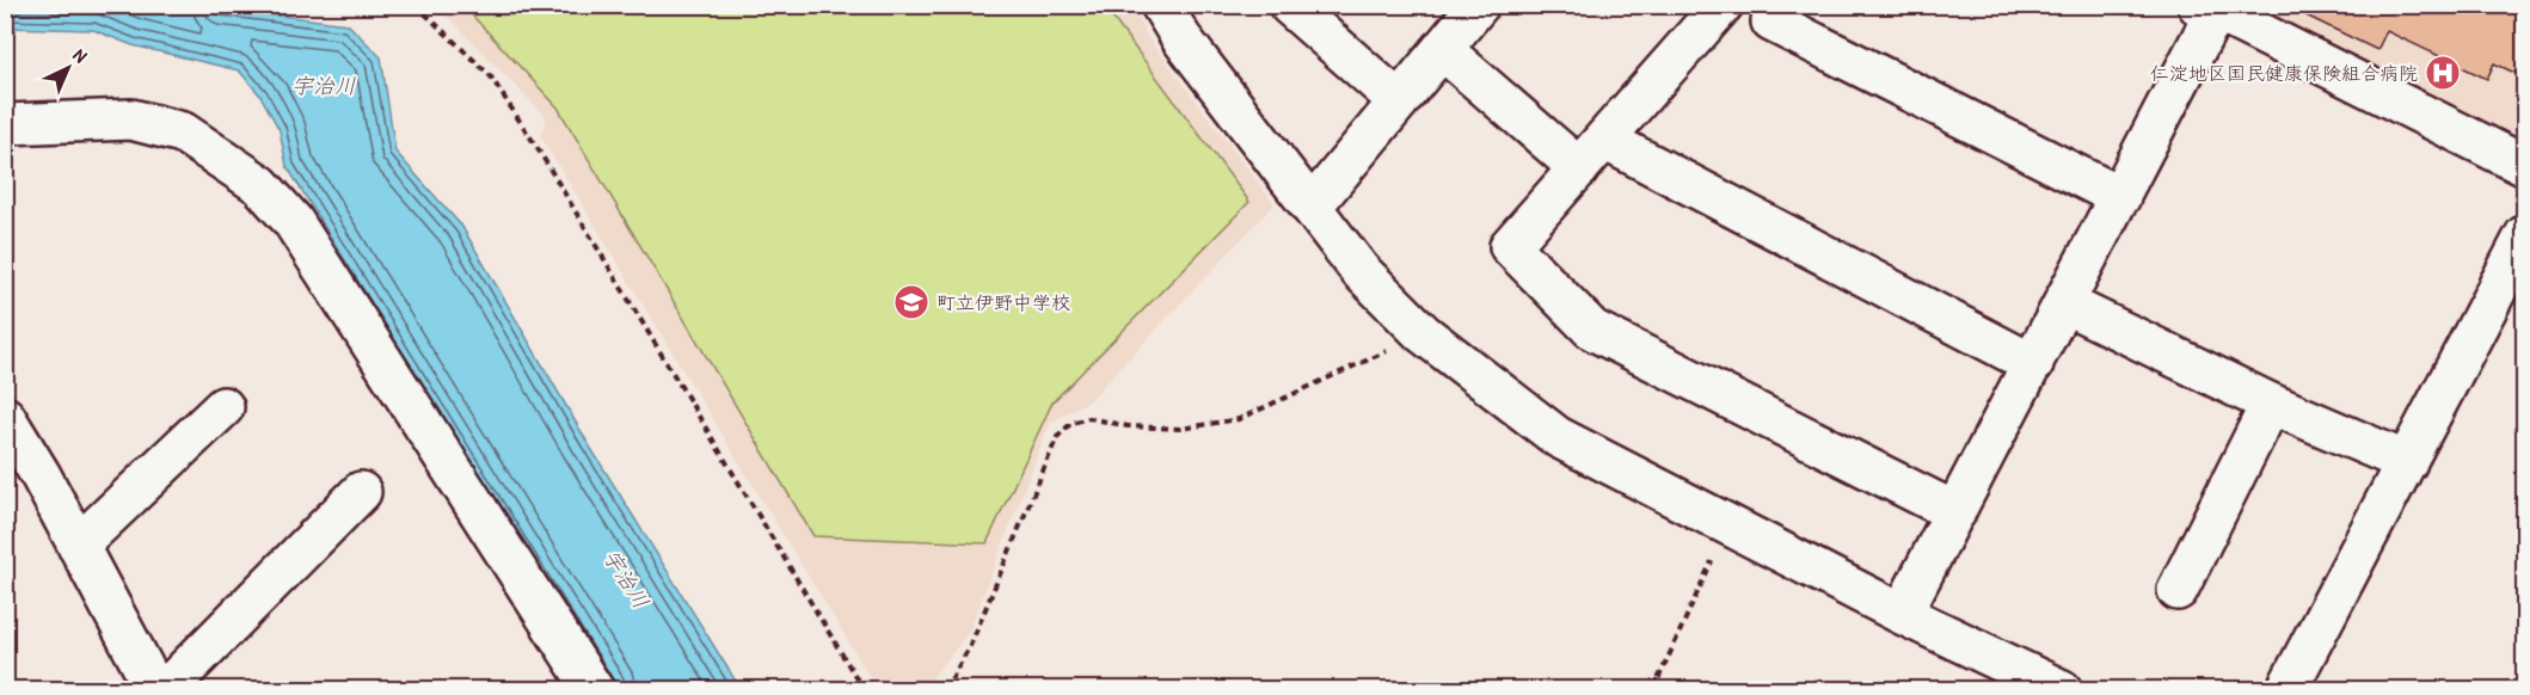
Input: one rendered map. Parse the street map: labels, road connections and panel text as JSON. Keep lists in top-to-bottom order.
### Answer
{
  "water": ["宇治川"],
  "places": {
    "hospital": ["仁淀地区国民健康保険組合病院"],
    "school or university": ["町立伊野中学校"]
  },
  "north": "top right"
}
